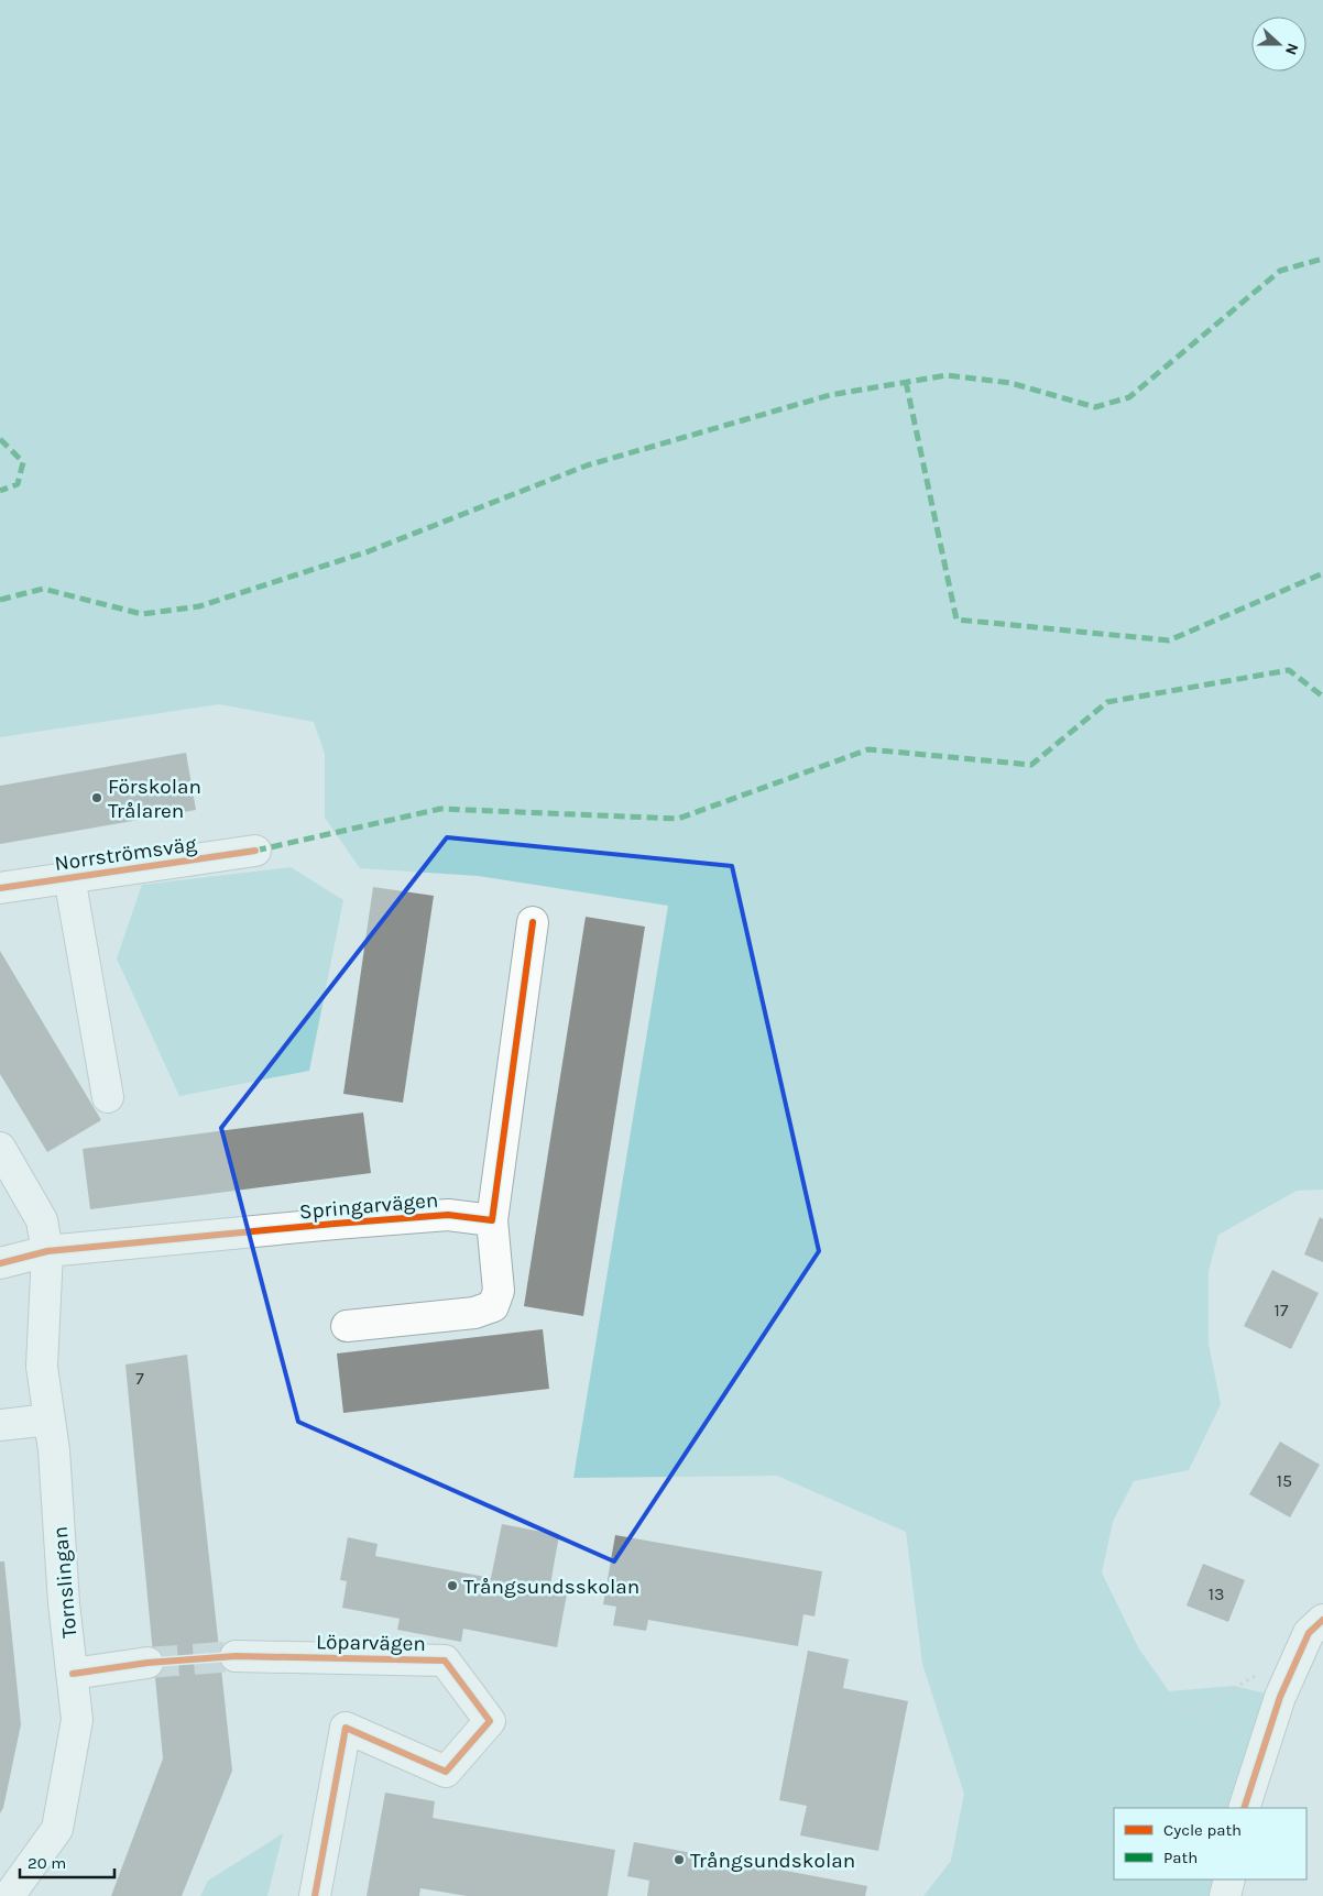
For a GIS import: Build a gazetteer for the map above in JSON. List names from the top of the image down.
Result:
{
  "streets": {
    "street": [
      "Norrströmsväg",
      "Springarvägen",
      "Tornslingan",
      "Löparvägen"
    ]
  },
  "crossings": [
    ["Springarvägen", "Tornslingan"]
  ],
  "places": ["Förskolan Trålaren", "Trångsundsskolan", "Trångsundskolan"],
  "house_numbers": [
    "17",
    "7",
    "15",
    "13"
  ],
  "legend": ["Cycle path", "Path"],
  "scale_bar": "20 m",
  "north": "right"
}
